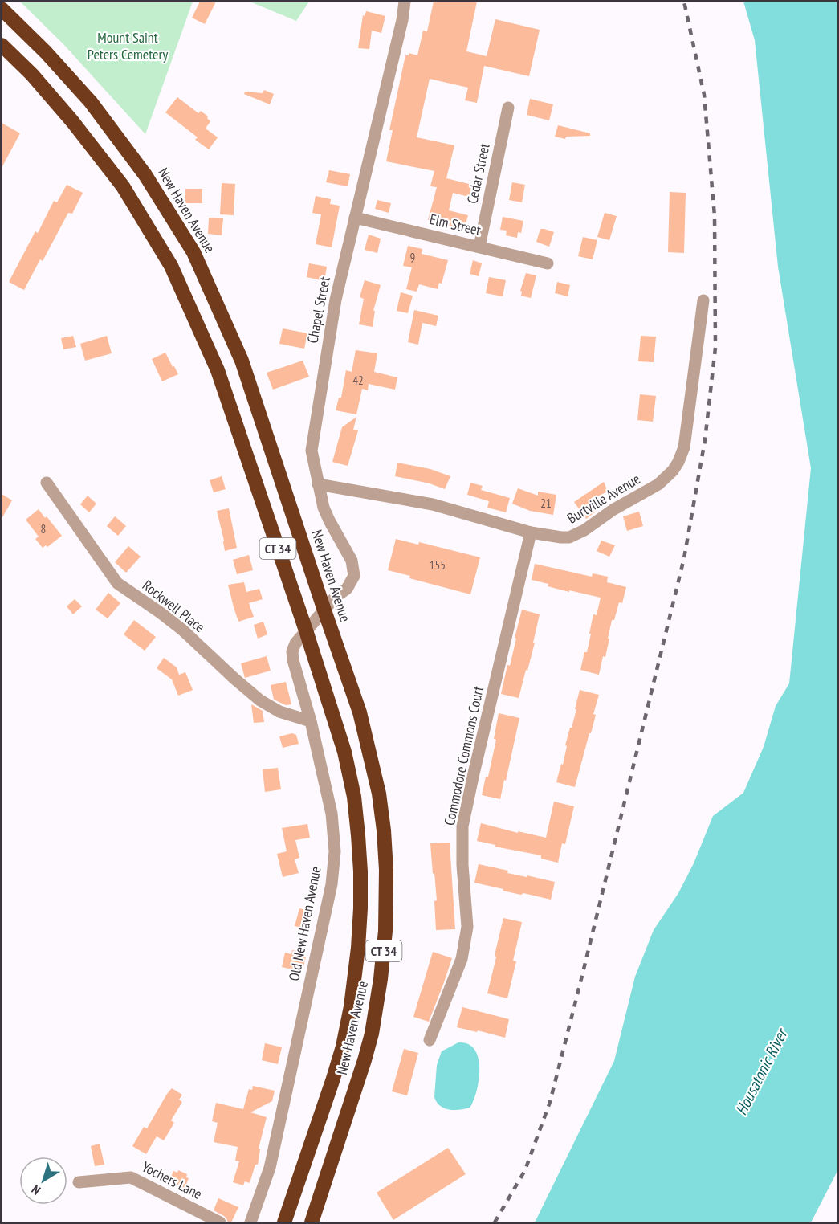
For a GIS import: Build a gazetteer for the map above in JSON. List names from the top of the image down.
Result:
{
  "streets": {
    "highway": ["New Haven Avenue", "CT 34"],
    "street": [
      "Cedar Street",
      "Elm Street",
      "Chapel Street",
      "Burtville Avenue",
      "Rockwell Place",
      "Commodore Commons Court",
      "Old New Haven Avenue",
      "Yochers Lane"
    ]
  },
  "crossings": [
    ["Cedar Street", "Elm Street"],
    ["New Haven Avenue", "Chapel Street"],
    ["New Haven Avenue", "Old New Haven Avenue"],
    ["Elm Street", "Chapel Street"],
    ["Chapel Street", "Burtville Avenue"],
    ["Chapel Street", "Old New Haven Avenue"],
    ["Burtville Avenue", "Commodore Commons Court"],
    ["Rockwell Place", "Old New Haven Avenue"]
  ],
  "water": ["Housatonic River"],
  "parks": ["Mount Saint Peters Cemetery"],
  "house_numbers": [
    "9",
    "42",
    "21",
    "8",
    "155"
  ],
  "north": "bottom left"
}
